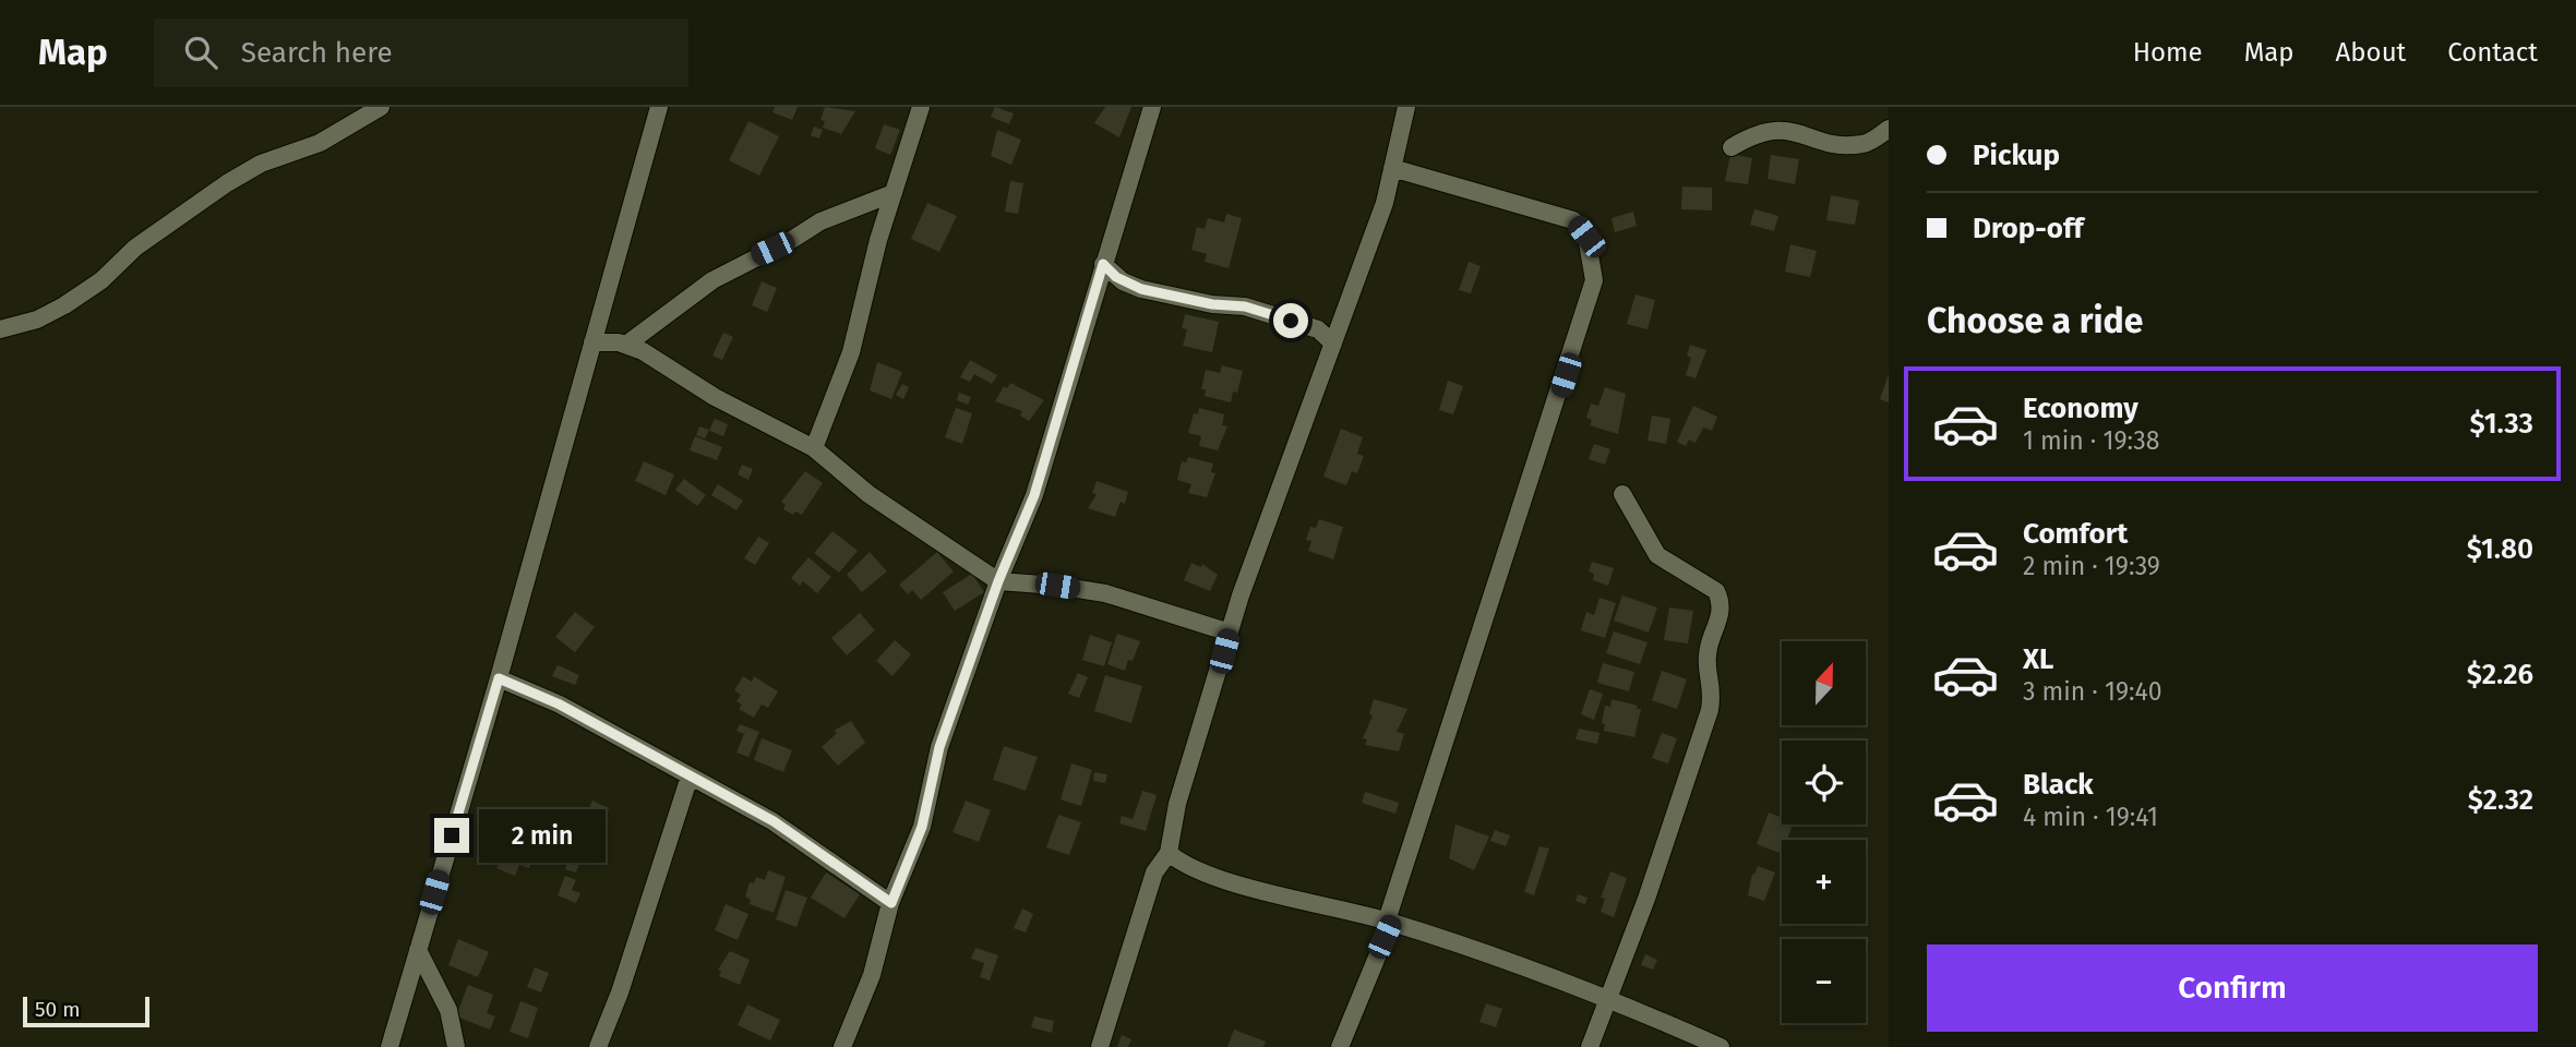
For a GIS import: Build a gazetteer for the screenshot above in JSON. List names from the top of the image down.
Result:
{
  "scale_bar": "50 m",
  "north": "top",
  "page": {
    "header": "Map",
    "search": "Search here",
    "nav": [
      "Home",
      "Map",
      "About",
      "Contact"
    ],
    "banner": ["Pickup", "Drop-off"],
    "heading": "Choose a ride",
    "list": [
      {
        "name": "Economy",
        "note": "1 min · 19:38",
        "value": "$1.33"
      },
      {
        "name": "Comfort",
        "note": "2 min · 19:39",
        "value": "$1.80"
      },
      {
        "name": "XL",
        "note": "3 min · 19:40",
        "value": "$2.26"
      },
      {
        "name": "Black",
        "note": "4 min · 19:41",
        "value": "$2.32"
      }
    ],
    "map_buttons": ["+", "−"],
    "bubble": "2 min",
    "buttons": "Confirm",
    "scale": "50 m"
  }
}
